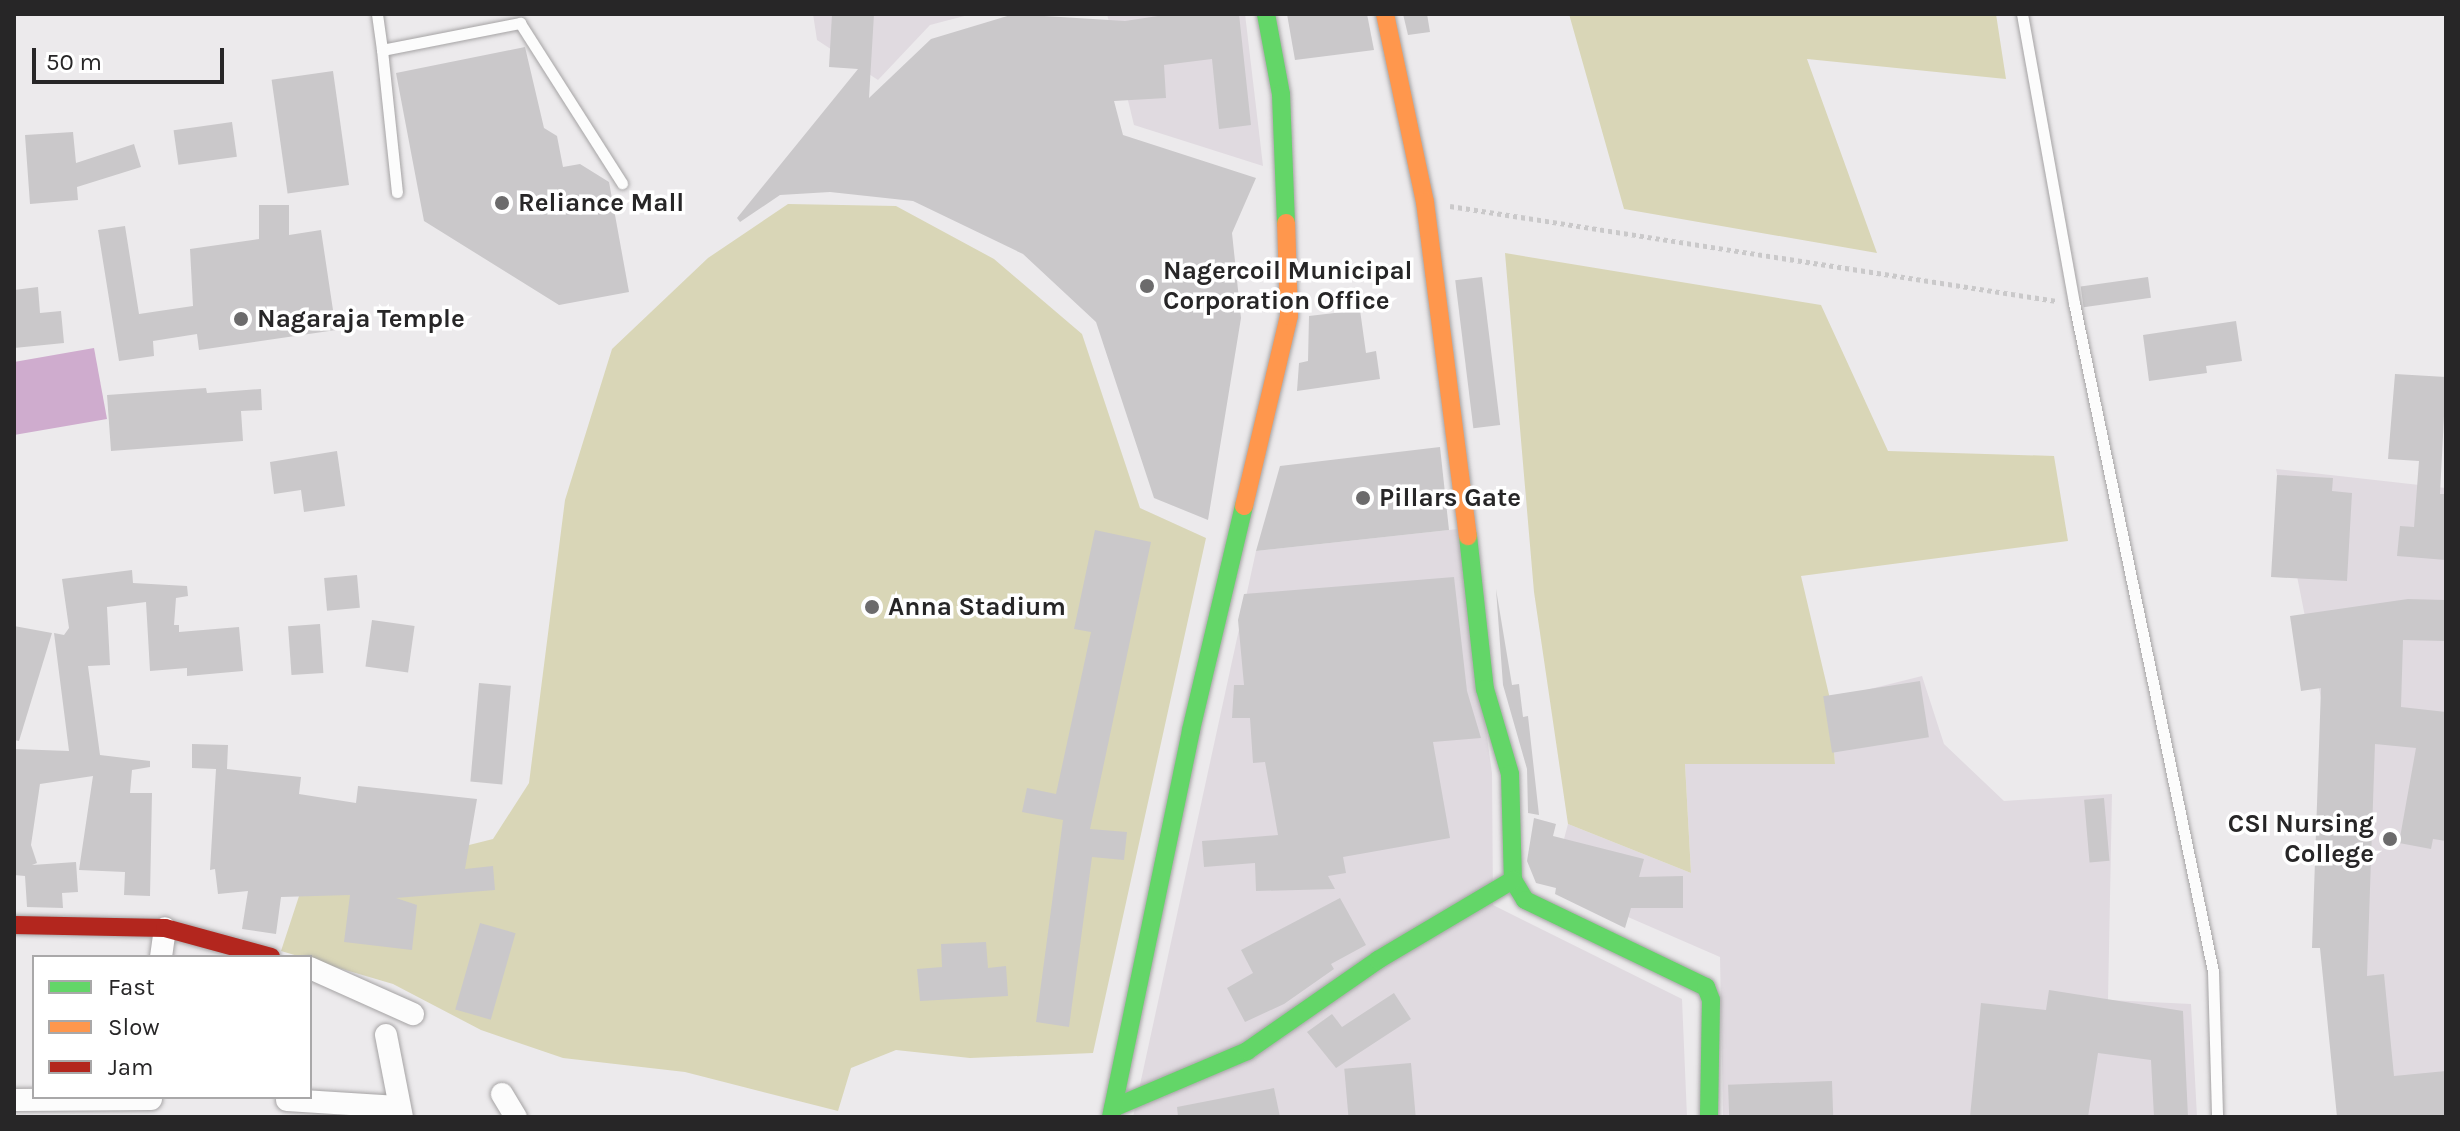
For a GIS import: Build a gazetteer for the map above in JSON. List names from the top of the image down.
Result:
{
  "places": [
    "Reliance Mall",
    "Nagercoil Municipal Corporation Office",
    "Nagaraja Temple",
    "Pillars Gate",
    "Anna Stadium",
    "CSI Nursing College"
  ],
  "legend": ["Fast", "Slow", "Jam"],
  "scale_bar": "50 m"
}
